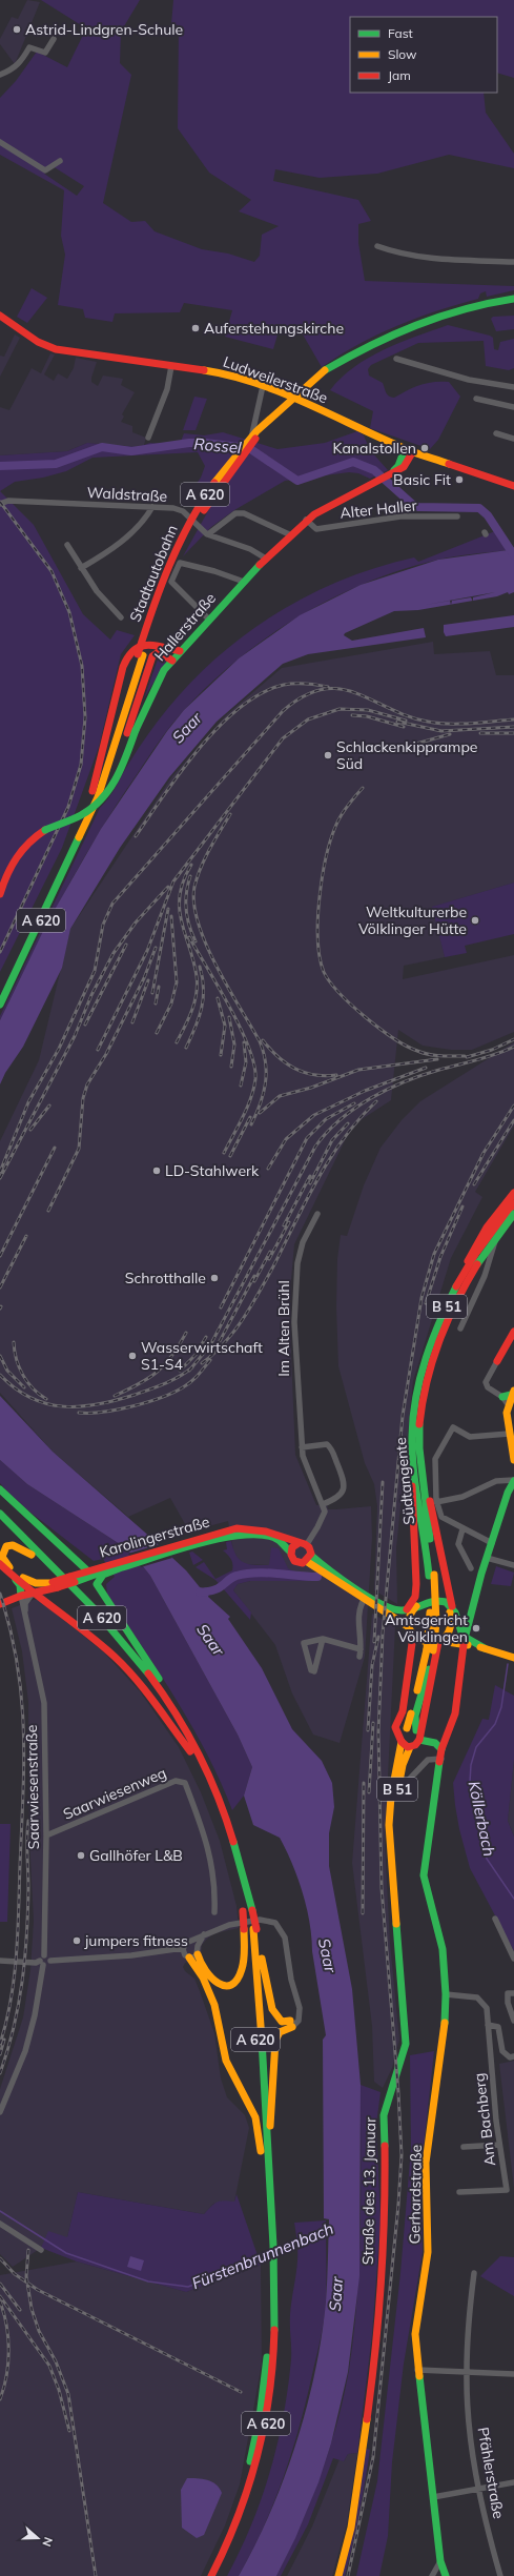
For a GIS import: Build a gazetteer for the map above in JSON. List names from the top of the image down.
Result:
{
  "streets": {
    "main road": [
      "Ludweilerstraße",
      "A 620",
      "Stadtautobahn",
      "Hallerstraße",
      "B 51",
      "Südtangente",
      "Karolingerstraße",
      "Straße des 13. Januar",
      "Gerhardstraße"
    ],
    "street": [
      "Waldstraße",
      "Alter Haller",
      "Im Alten Brühl",
      "Saarwiesenstraße",
      "Saarwiesenweg",
      "Am Bachberg",
      "Pfählerstraße"
    ]
  },
  "crossings": [
    ["Ludweilerstraße", "Hallerstraße"],
    ["Waldstraße", "Hallerstraße"],
    ["A 620", "Stadtautobahn"],
    ["A 620", "Hallerstraße"],
    ["Alter Haller", "Hallerstraße"],
    ["Südtangente", "Straße des 13. Januar"],
    ["Karolingerstraße", "Saarwiesenstraße"],
    ["Saarwiesenstraße", "Saarwiesenweg"],
    ["Am Bachberg", "Gerhardstraße"]
  ],
  "water": [
    "Rossel",
    "Saar",
    "Köllerbach",
    "Fürstenbrunnenbach"
  ],
  "places": [
    "Astrid-Lindgren-Schule",
    "Auferstehungskirche",
    "Kanalstollen",
    "Basic Fit",
    "Schlackenkipprampe Süd",
    "Weltkulturerbe Völklinger Hütte",
    "LD-Stahlwerk",
    "Schrotthalle",
    "Wasserwirtschaft S1-S4",
    "Amtsgericht Völklingen",
    "Gallhöfer L&B",
    "jumpers fitness"
  ],
  "legend": ["Fast", "Slow", "Jam"],
  "north": "right"
}
